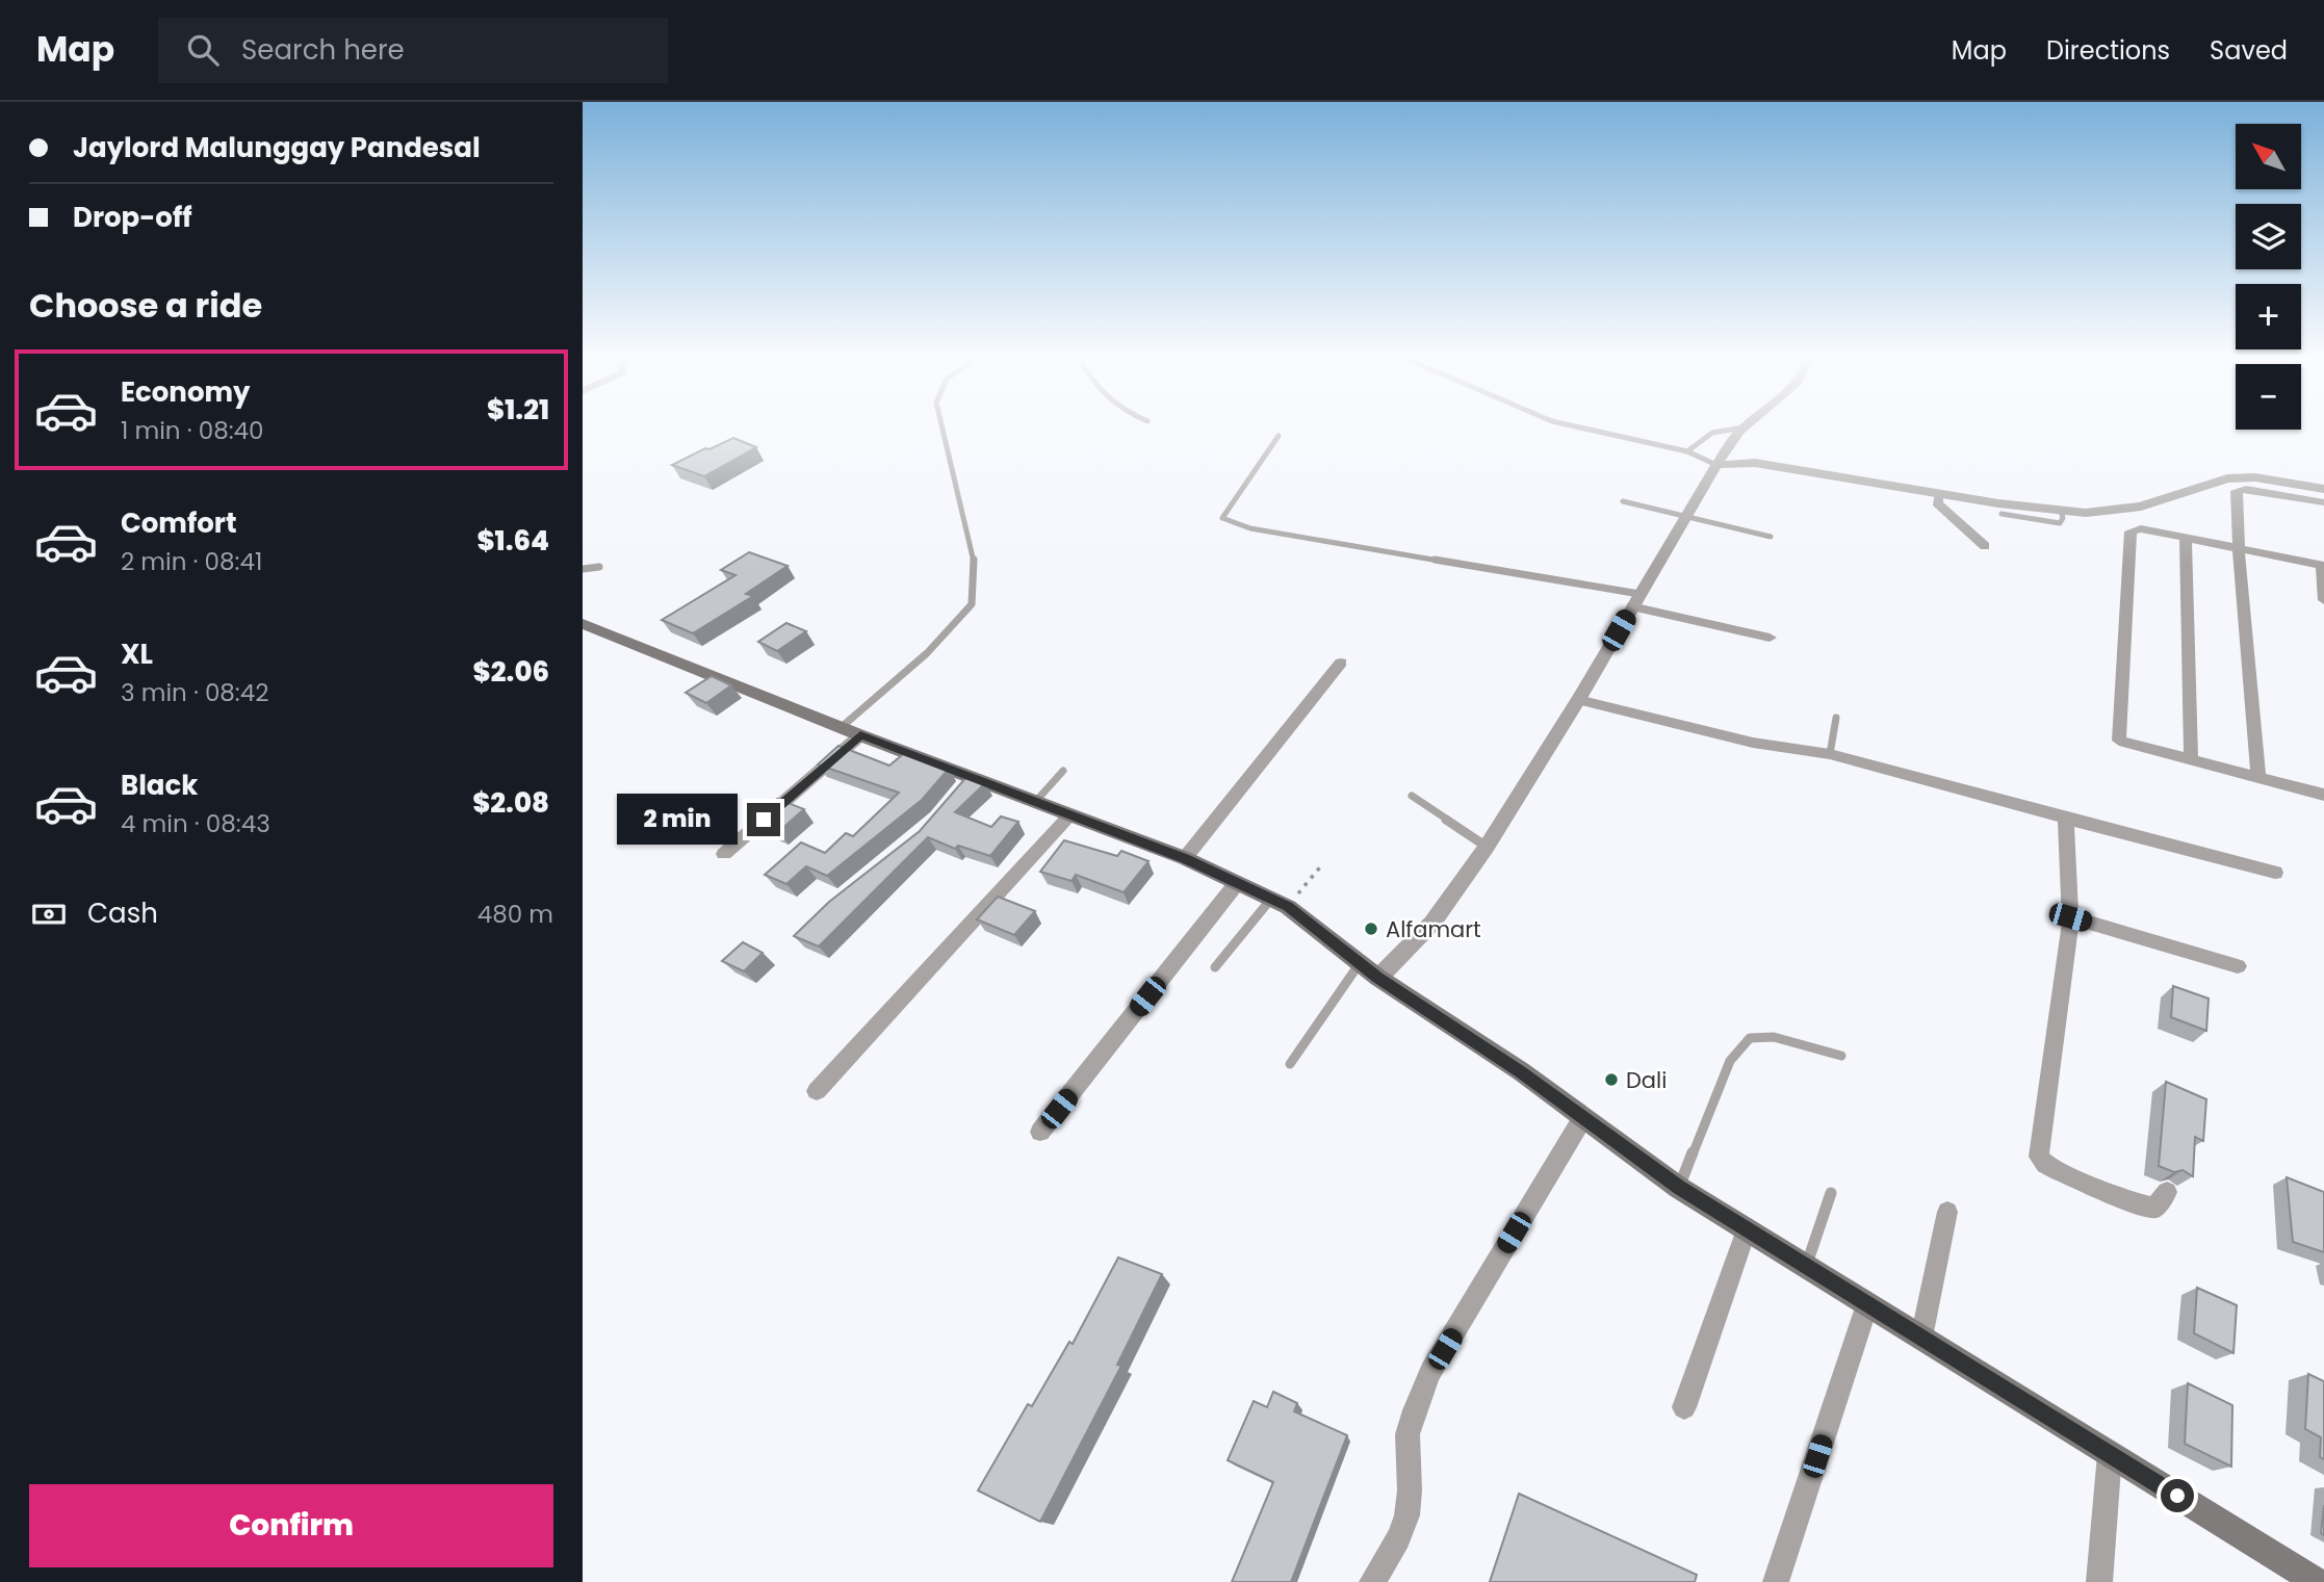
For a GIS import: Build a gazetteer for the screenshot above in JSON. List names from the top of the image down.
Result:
{
  "places": ["Alfamart", "Dali"],
  "north": "top left",
  "page": {
    "header": "Map",
    "search": "Search here",
    "nav": ["Map", "Directions", "Saved"],
    "banner": ["Jaylord Malunggay Pandesal", "Drop-off"],
    "map_buttons": ["+", "−"],
    "heading": "Choose a ride",
    "list": [
      {
        "name": "Economy",
        "note": "1 min · 08:40",
        "value": "$1.21"
      },
      {
        "name": "Comfort",
        "note": "2 min · 08:41",
        "value": "$1.64"
      },
      {
        "name": "XL",
        "note": "3 min · 08:42",
        "value": "$2.06"
      },
      {
        "name": "Black",
        "note": "4 min · 08:43",
        "value": "$2.08"
      }
    ],
    "bubble": "2 min",
    "pay": ["Cash", "480 m"],
    "buttons": "Confirm"
  }
}
